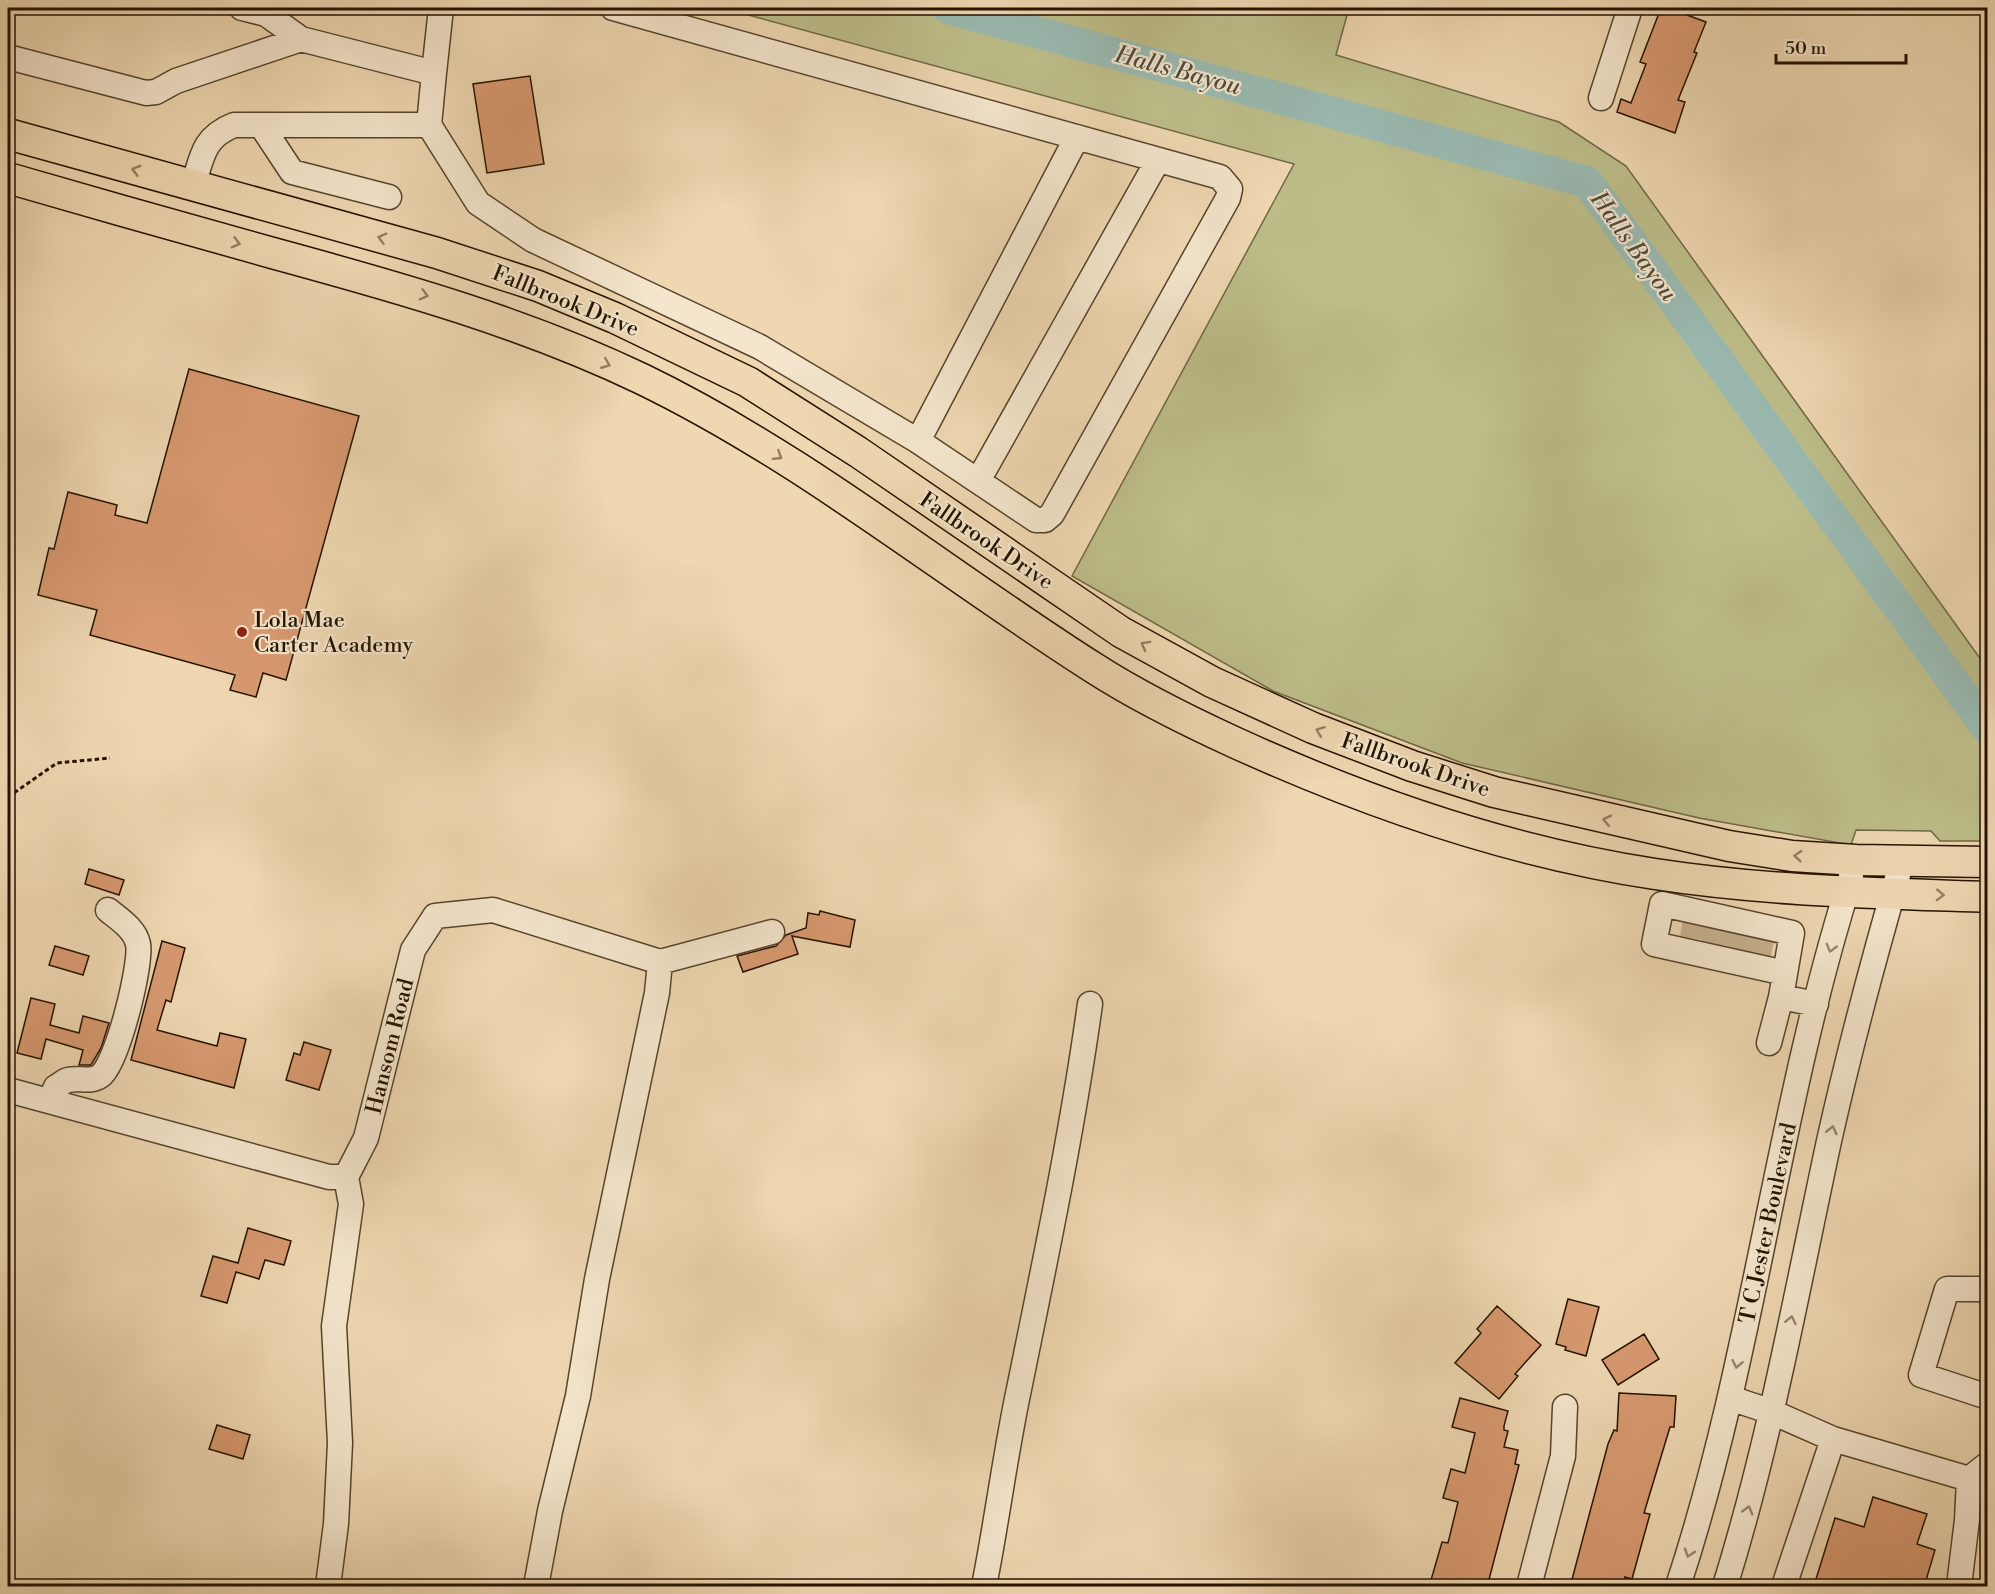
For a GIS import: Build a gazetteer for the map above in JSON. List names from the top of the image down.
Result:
{
  "streets": {
    "main road": ["Fallbrook Drive"],
    "street": ["Hansom Road", "T C Jester Boulevard"]
  },
  "crossings": [
    ["Fallbrook Drive", "T C Jester Boulevard"]
  ],
  "water": ["Halls Bayou"],
  "places": ["Lola Mae Carter Academy"],
  "scale_bar": "50 m"
}
